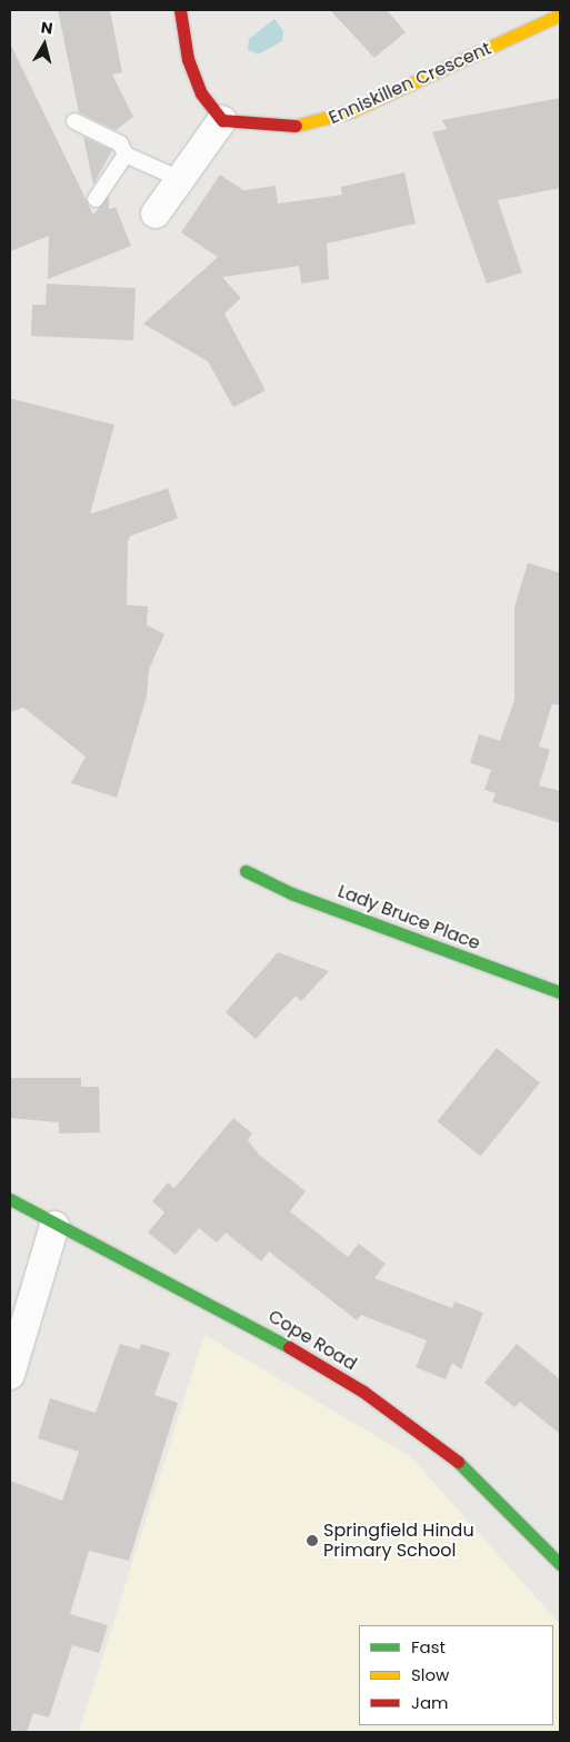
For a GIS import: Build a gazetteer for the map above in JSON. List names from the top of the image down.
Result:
{
  "streets": {
    "street": ["Enniskillen Crescent", "Lady Bruce Place", "Cope Road"]
  },
  "places": ["Springfield Hindu Primary School"],
  "legend": ["Fast", "Slow", "Jam"],
  "north": "top"
}
